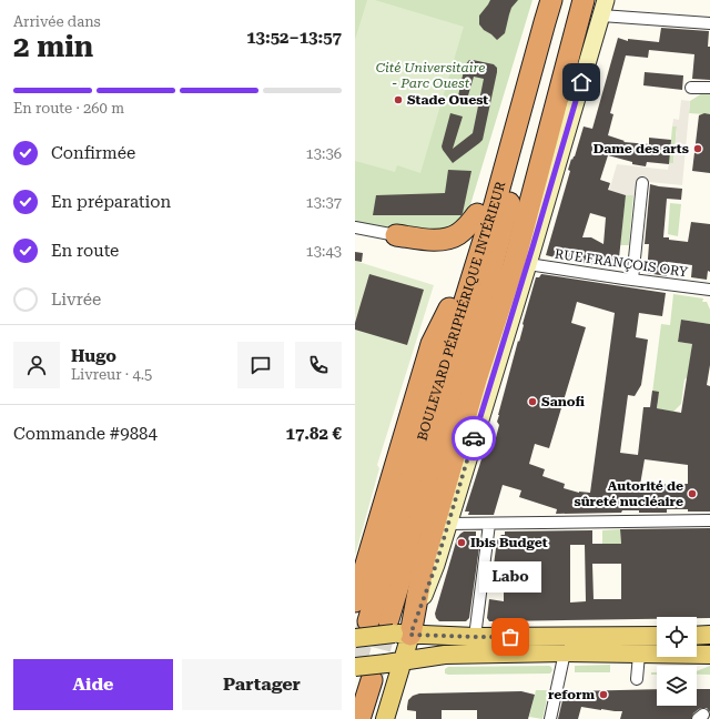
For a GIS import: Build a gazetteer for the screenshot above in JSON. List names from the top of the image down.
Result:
{
  "streets": {
    "highway": ["BOULEVARD PÉRIPHÉRIQUE INTÉRIEUR"],
    "street": ["RUE FRANÇOIS ORY"]
  },
  "parks": ["Cité Universitaire - Parc Ouest"],
  "places": [
    "Stade Ouest",
    "Dame des arts",
    "Sanofi",
    "Autorité de sûreté nucléaire",
    "Ibis Budget",
    "Labo",
    "reform"
  ],
  "page": {
    "heading": ["2 min", "Arrivée dans", "13:52–13:57"],
    "panel": [
      "Hugo",
      "Livreur · 4.5",
      "Commande #9884",
      "17.82 €"
    ],
    "bar": "En route · 260 m",
    "list": [
      ["Confirmée", "13:36"],
      ["En préparation", "13:37"],
      ["En route", "13:43"],
      "Livrée"
    ],
    "bubble": "Labo",
    "buttons": ["Aide", "Partager"]
  }
}
